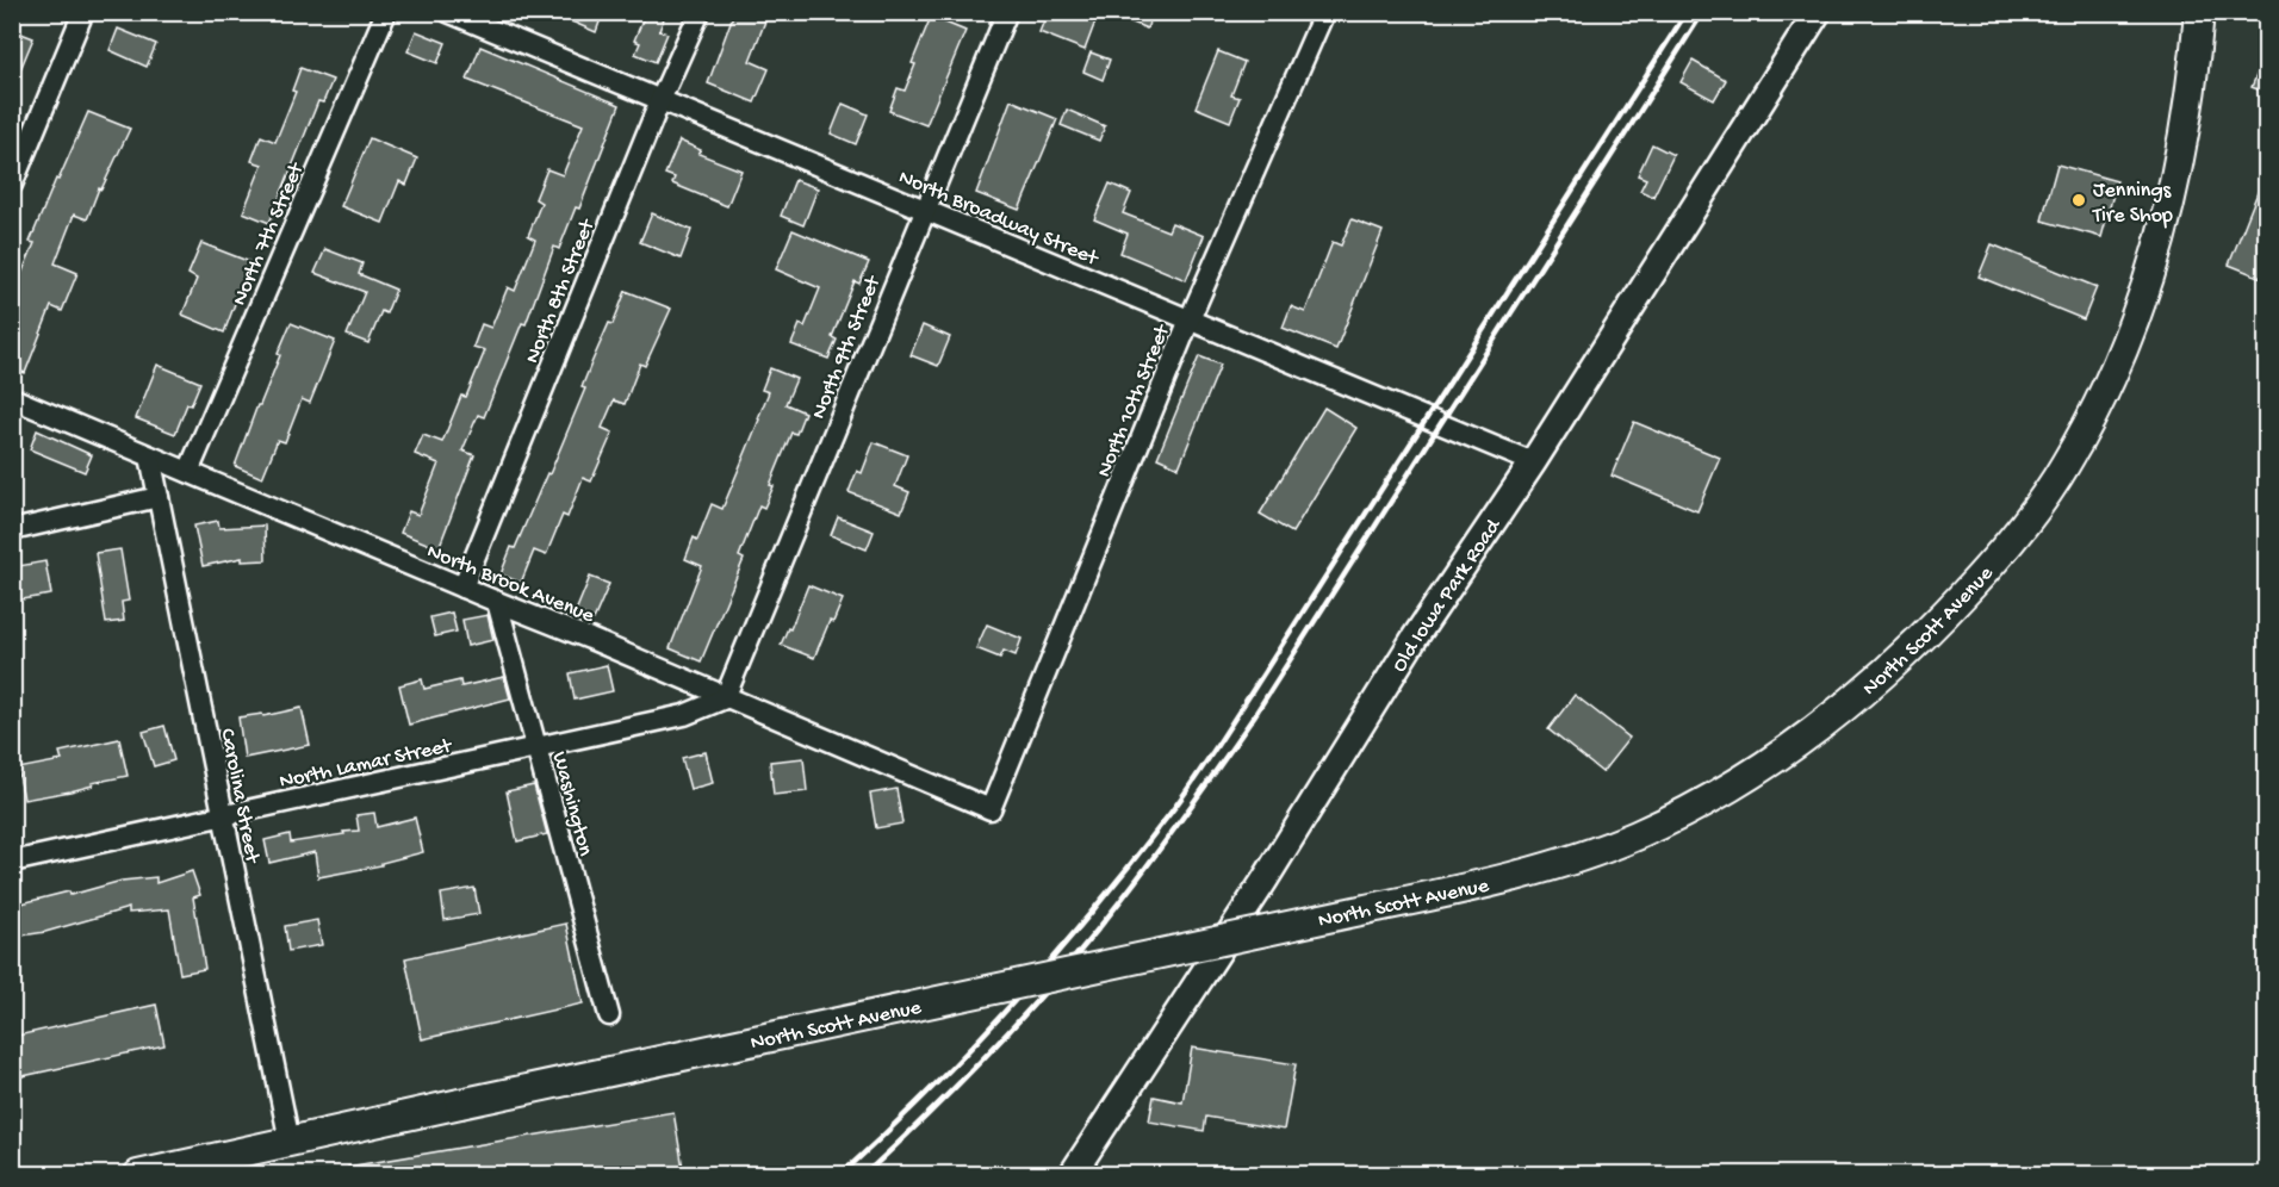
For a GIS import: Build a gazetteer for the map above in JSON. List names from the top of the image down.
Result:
{
  "streets": {
    "main road": ["North Scott Avenue"],
    "street": [
      "North Broadway Street",
      "North 7th Street",
      "North 8th Street",
      "North 9th Street",
      "North 10th Street",
      "North Brook Avenue",
      "Old Iowa Park Road",
      "North Lamar Street",
      "Carolina Street",
      "Washington"
    ]
  },
  "crossings": [
    ["North Broadway Street", "North 8th Street"],
    ["North Broadway Street", "North 9th Street"],
    ["North Broadway Street", "North 10th Street"],
    ["North Broadway Street", "Old Iowa Park Road"],
    ["North 7th Street", "North Brook Avenue"],
    ["North 8th Street", "North Brook Avenue"],
    ["North 9th Street", "North Brook Avenue"],
    ["North 9th Street", "North Lamar Street"],
    ["North 10th Street", "North Brook Avenue"],
    ["North Brook Avenue", "North Lamar Street"],
    ["North Brook Avenue", "Carolina Street"],
    ["North Brook Avenue", "Washington"],
    ["North Scott Avenue", "Carolina Street"],
    ["North Lamar Street", "Carolina Street"],
    ["North Lamar Street", "Washington"]
  ],
  "places": ["Jennings Tire Shop"]
}
